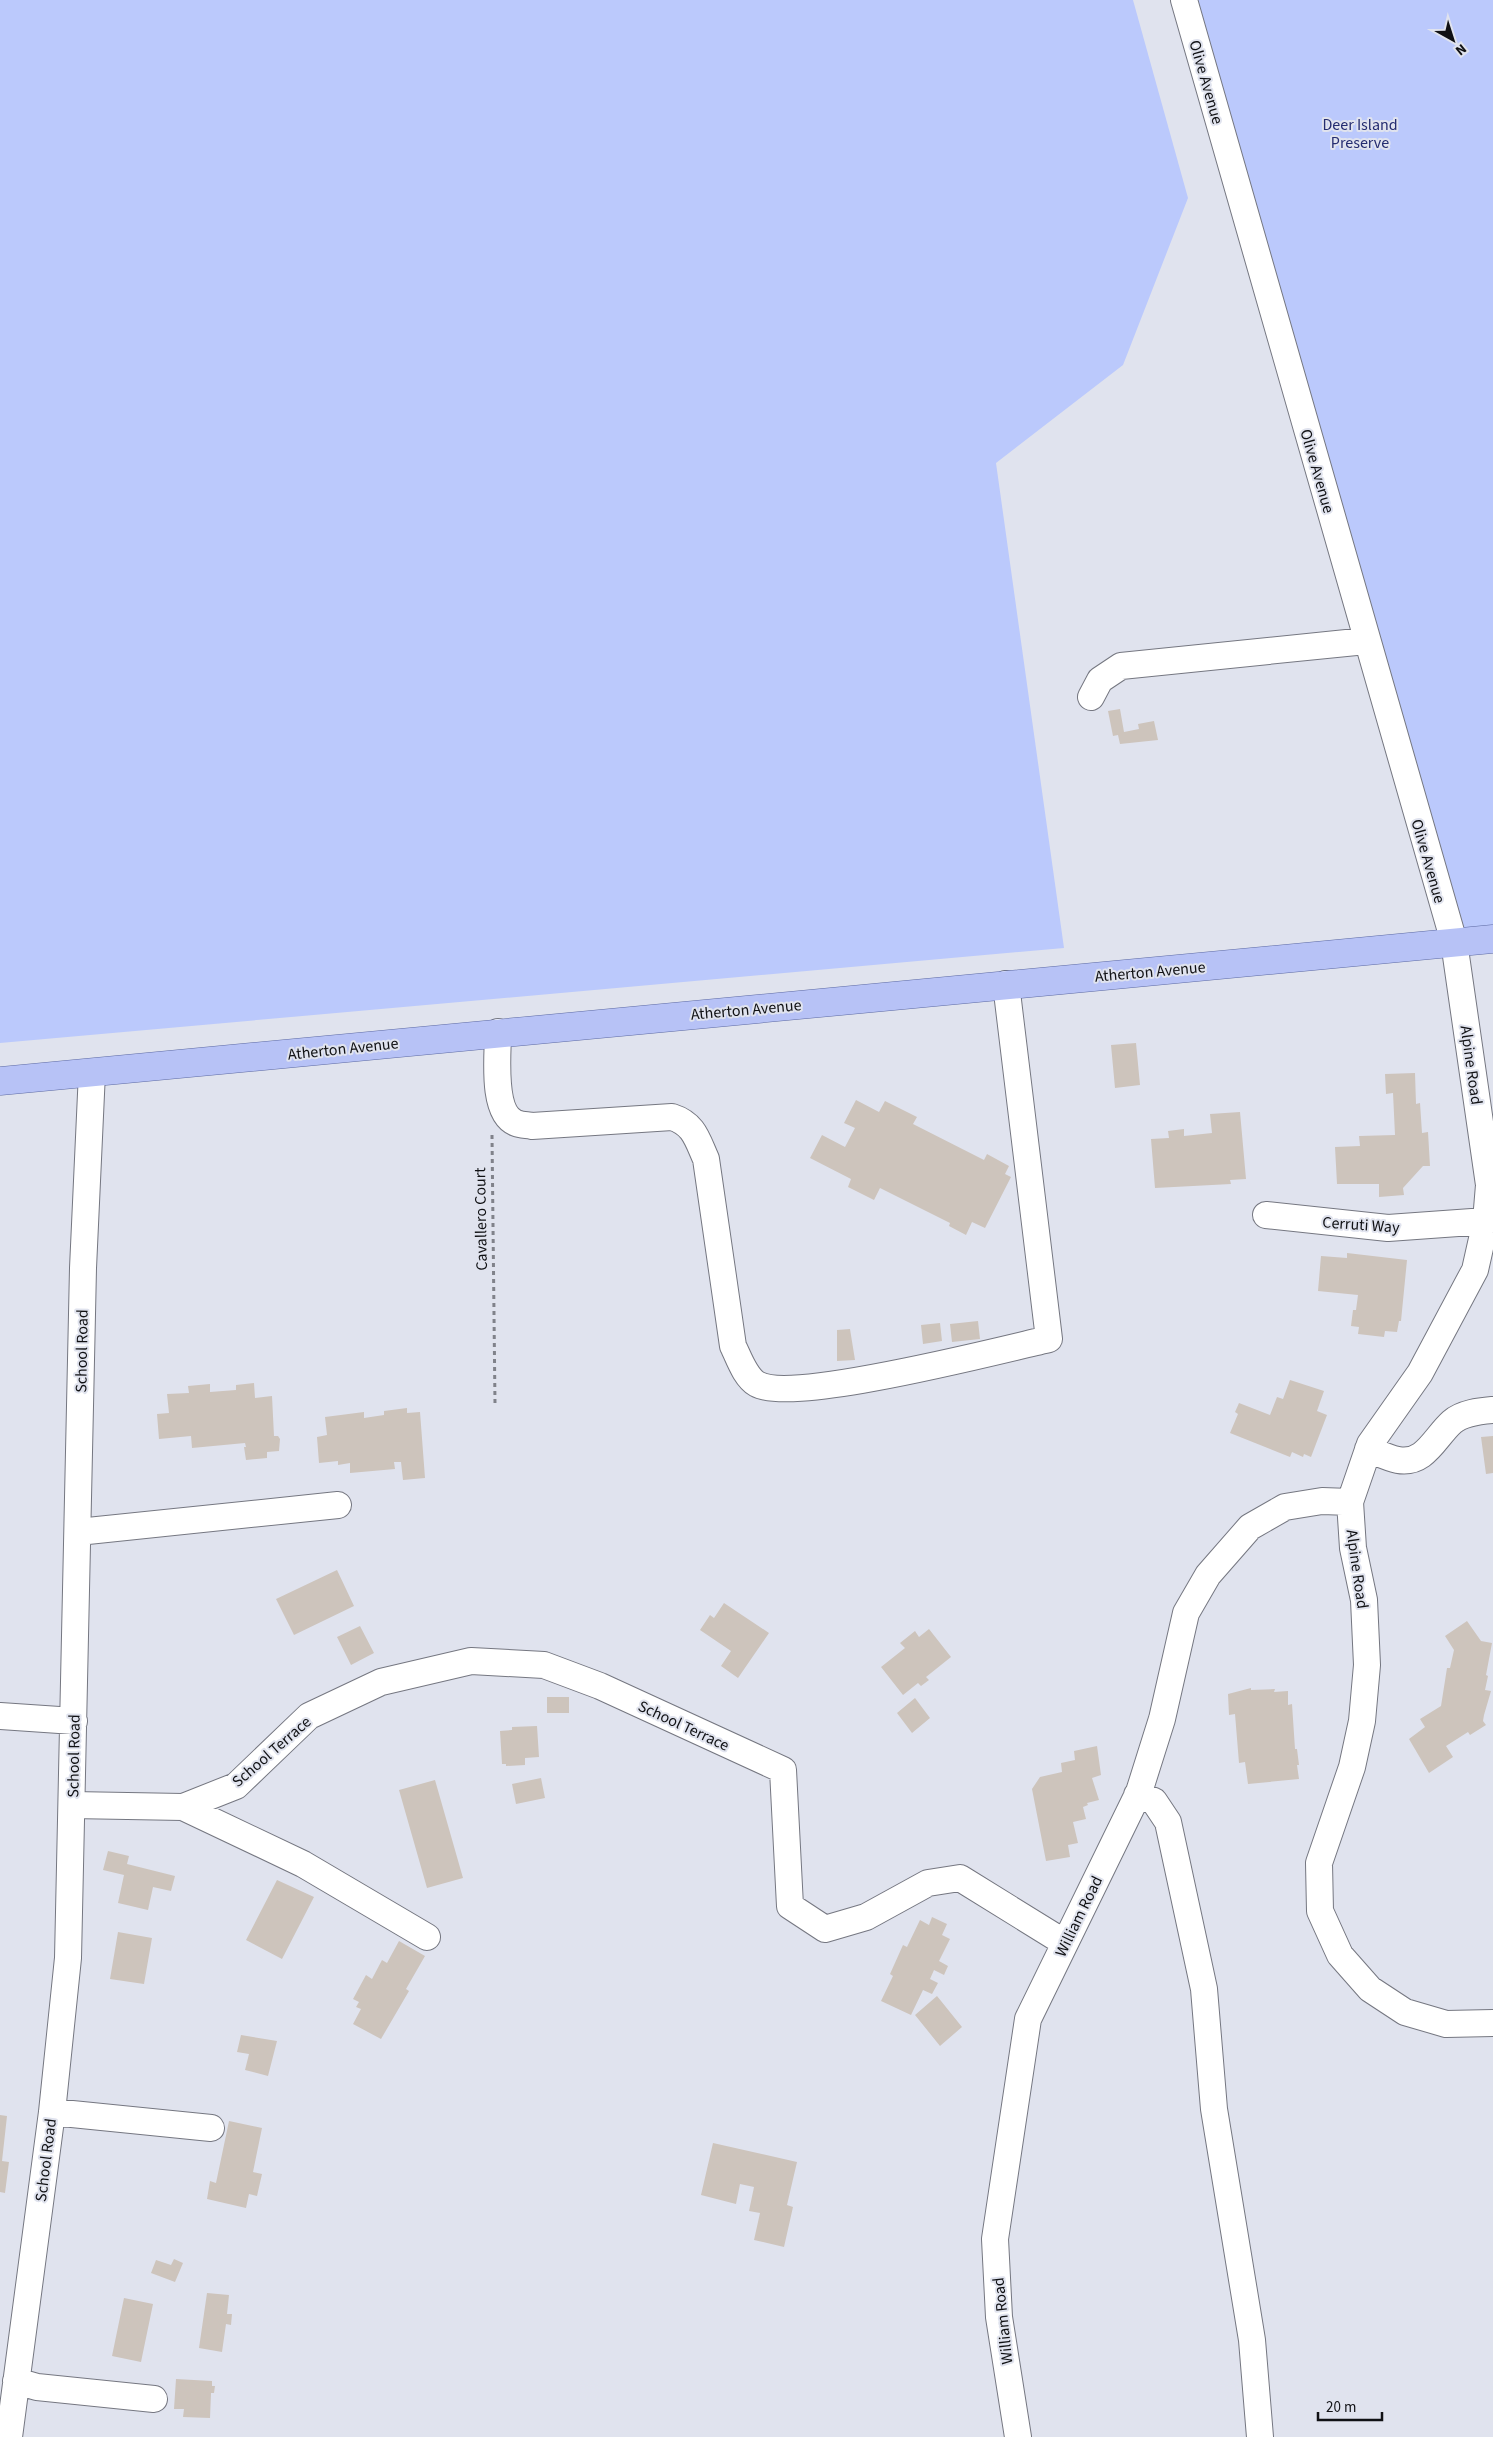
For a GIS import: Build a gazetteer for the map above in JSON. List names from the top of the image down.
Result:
{
  "streets": {
    "main road": ["Atherton Avenue"],
    "street": [
      "Olive Avenue",
      "Alpine Road",
      "Cerruti Way",
      "School Road",
      "School Terrace",
      "William Road"
    ],
    "path": ["Cavallero Court"]
  },
  "crossings": [
    ["Olive Avenue", "Atherton Avenue"],
    ["Olive Avenue", "Alpine Road"],
    ["Atherton Avenue", "Alpine Road"],
    ["Atherton Avenue", "School Road"],
    ["Alpine Road", "Cerruti Way"],
    ["Alpine Road", "William Road"],
    ["School Road", "School Terrace"],
    ["School Terrace", "William Road"]
  ],
  "parks": ["Deer Island Preserve"],
  "scale_bar": "20 m",
  "north": "bottom right"
}
